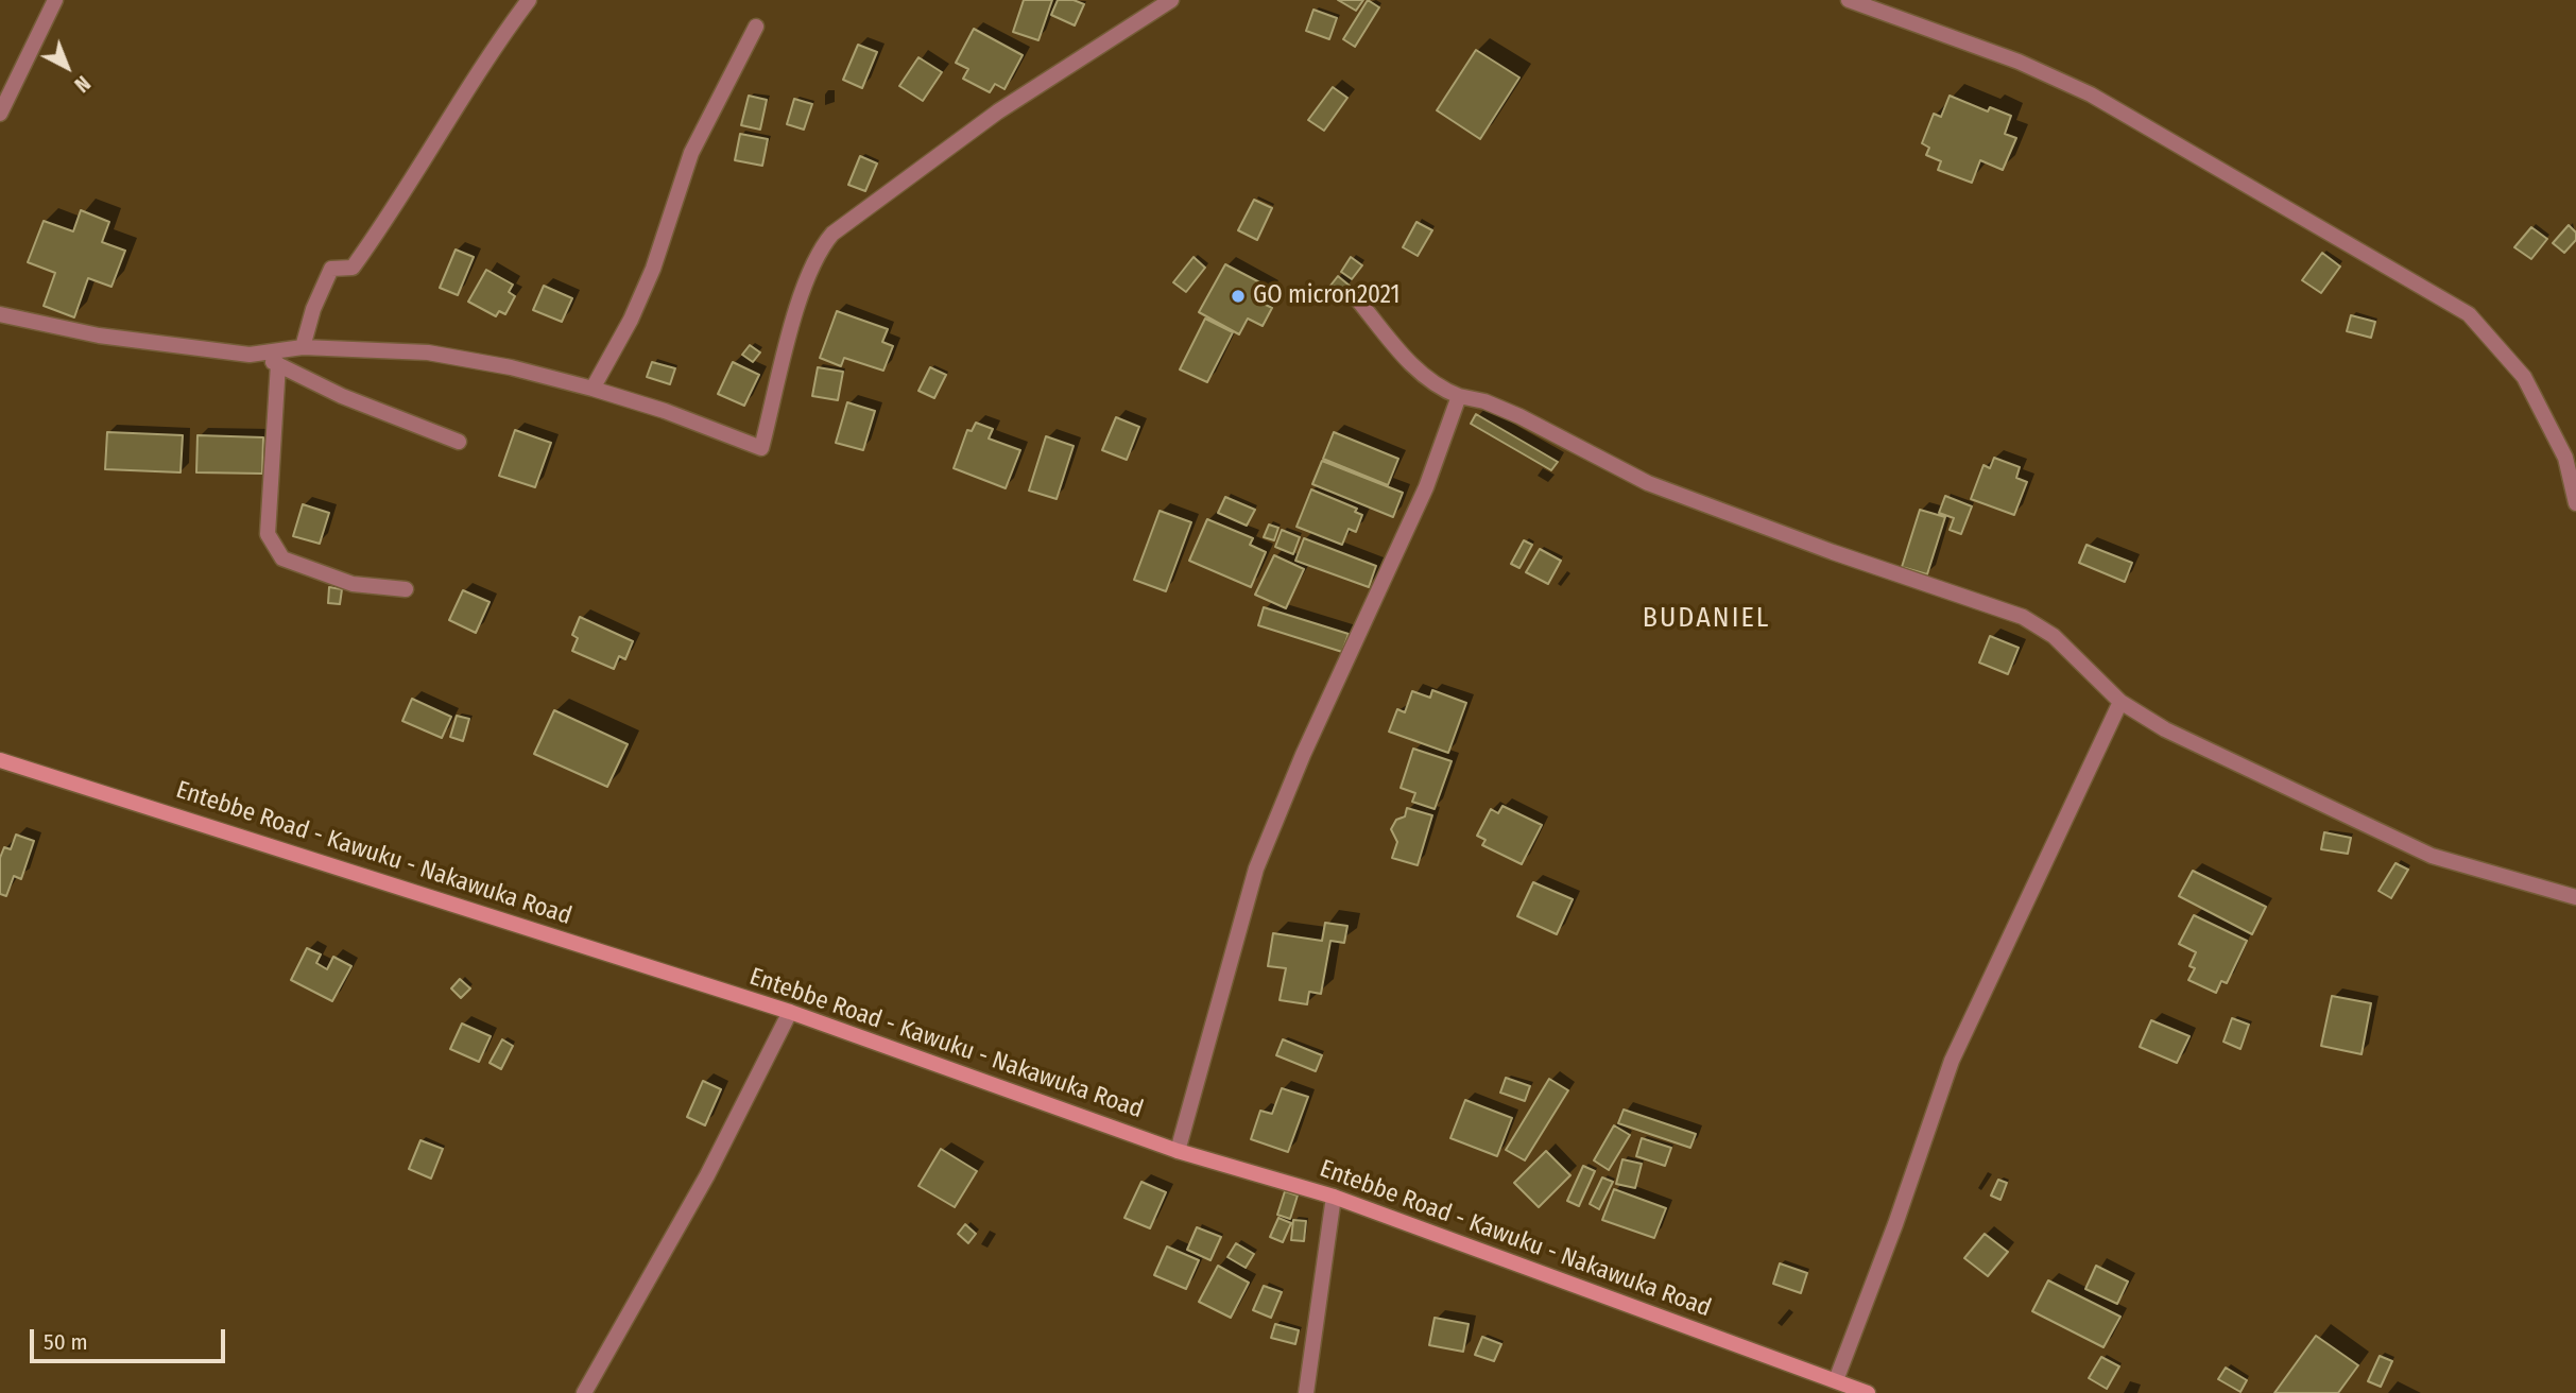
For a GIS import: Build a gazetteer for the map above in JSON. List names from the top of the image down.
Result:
{
  "streets": {
    "main road": ["Entebbe Road - Kawuku - Nakawuka Road"]
  },
  "districts": ["BUDANIEL"],
  "places": ["GO micron2021"],
  "scale_bar": "50 m",
  "north": "bottom right"
}
